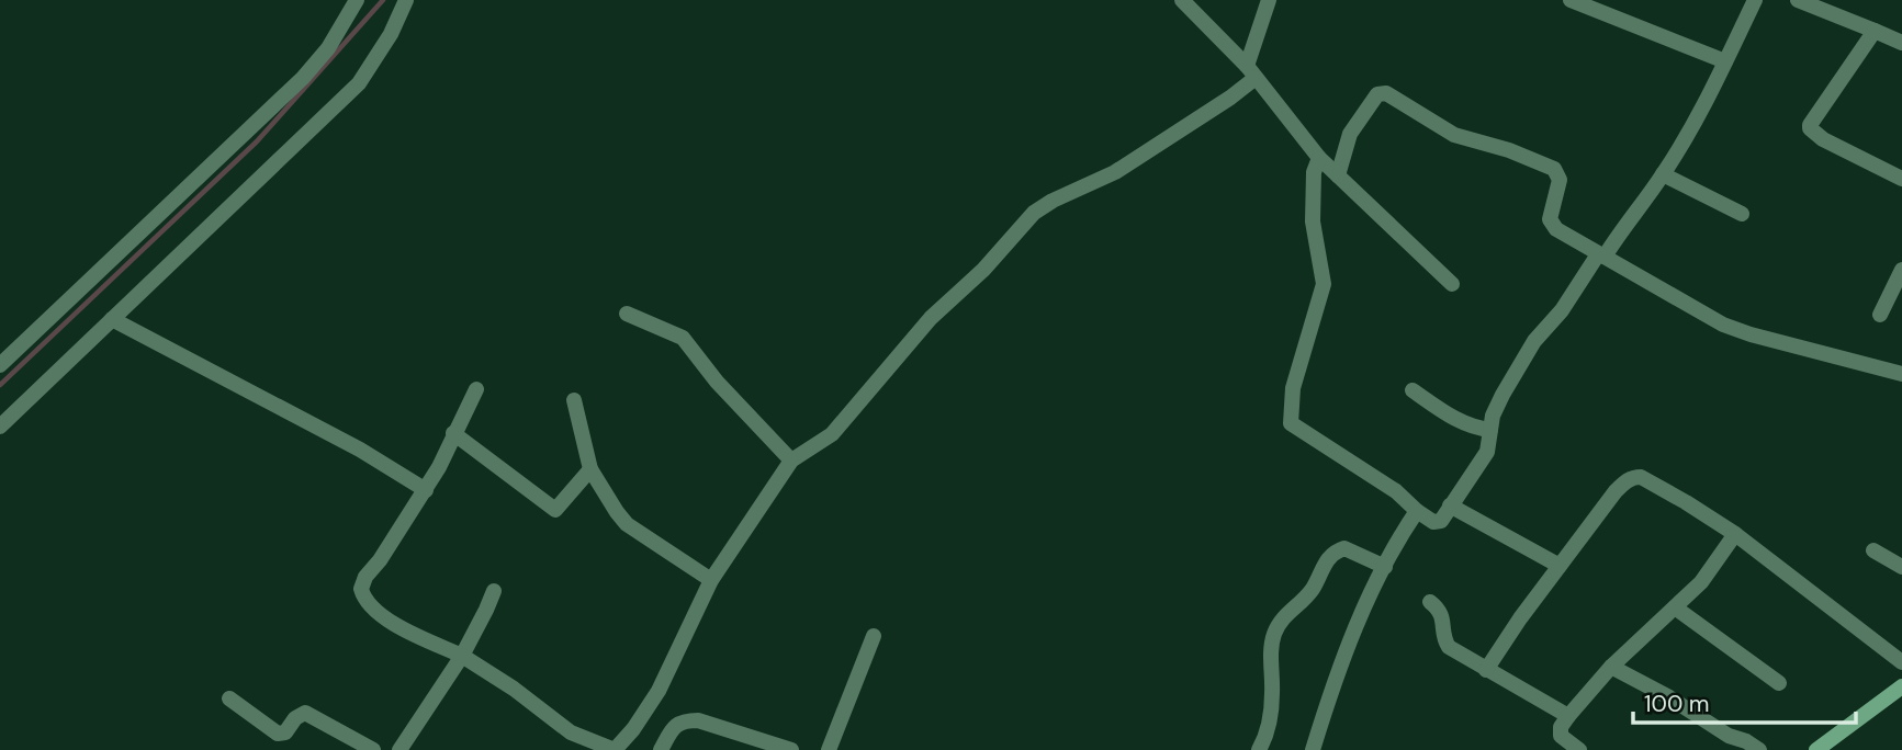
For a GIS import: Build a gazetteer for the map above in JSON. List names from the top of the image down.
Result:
{
  "scale_bar": "100 m"
}
